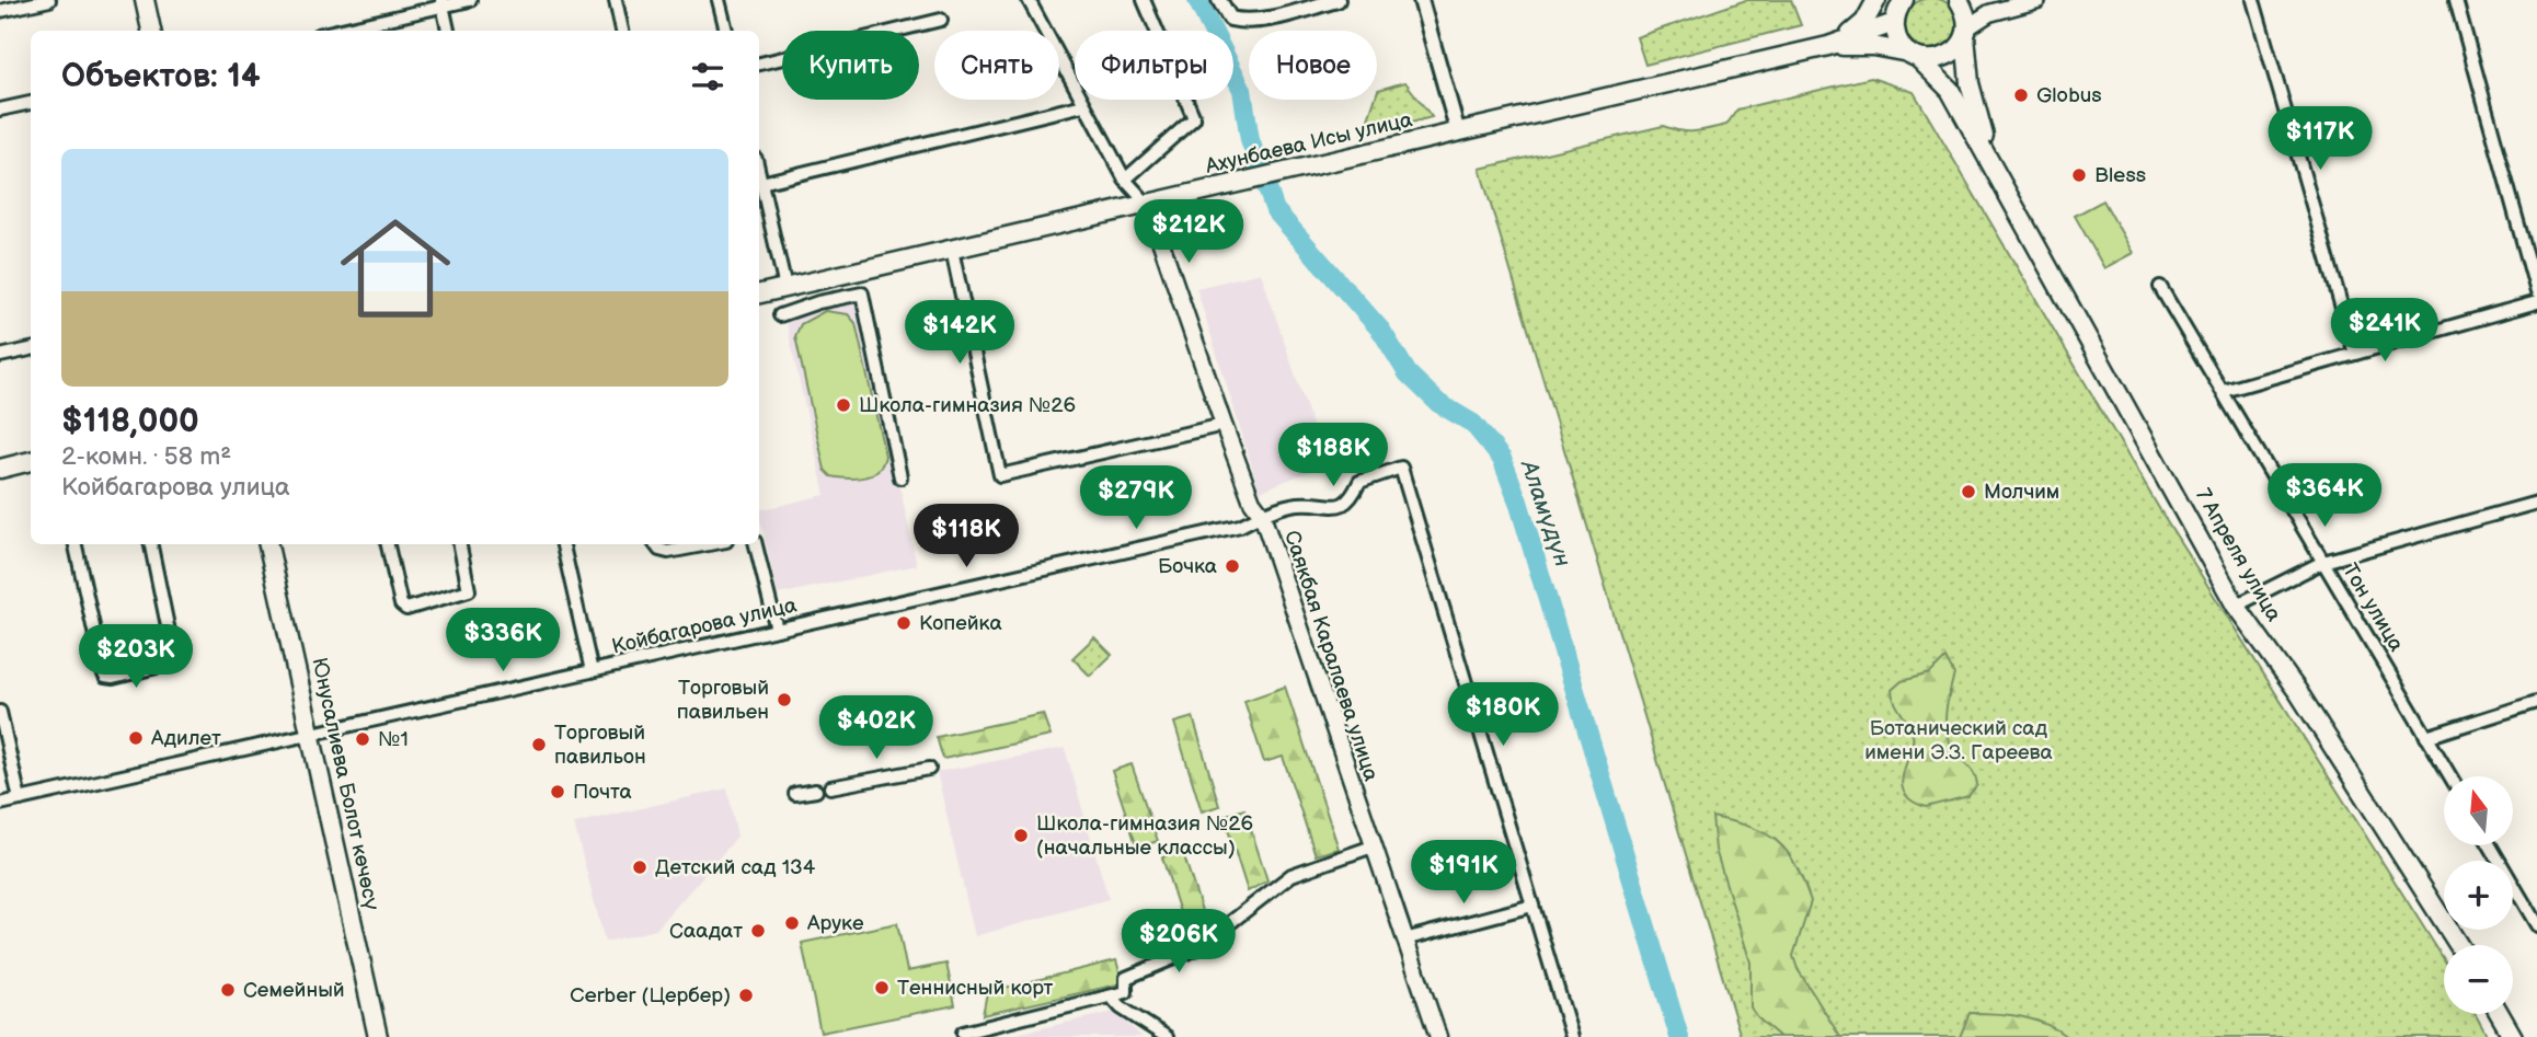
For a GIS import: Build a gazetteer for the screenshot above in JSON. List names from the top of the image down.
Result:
{
  "streets": {
    "main road": [
      "Ахунбаева Исы улица",
      "7 Апреля улица",
      "Саякбая Каралаева улица",
      "Юнусалиева Болот көчөсү"
    ],
    "street": ["Тон улица", "Койбагарова улица"]
  },
  "crossings": [
    ["Ахунбаева Исы улица", "7 Апреля улица"],
    ["Ахунбаева Исы улица", "Саякбая Каралаева улица"],
    ["Койбагарова улица", "Саякбая Каралаева улица"],
    ["Койбагарова улица", "Юнусалиева Болот көчөсү"]
  ],
  "water": ["Аламүдүн"],
  "parks": ["Ботанический сад имени Э.З. Гареева"],
  "places": [
    "Globus",
    "Bless",
    "Школа-гимназия №26",
    "Молчим",
    "Бочка",
    "Копейка",
    "Торговый павильен",
    "Адилет",
    "№1",
    "Торговый павильон",
    "Почта",
    "Школа-гимназия №26 (начальные классы)",
    "Детский сад 134",
    "Аруке",
    "Саадат",
    "Теннисный корт",
    "Семейный",
    "Cerber (Цербер)"
  ],
  "north": "top",
  "page": {
    "chip": [
      "Купить",
      "Снять",
      "Фильтры",
      "Новое"
    ],
    "heading": "Объектов: 14",
    "price": [
      "$117K",
      "$212K",
      "$241K",
      "$142K",
      "$188K",
      "$364K",
      "$279K",
      "$118K",
      "$336K",
      "$203K",
      "$180K",
      "$402K",
      "$191K",
      "$206K"
    ],
    "list": [
      {
        "name": "$118,000",
        "note": "2-комн. · 58 m² · Койбагарова улица"
      }
    ],
    "map_buttons": ["+", "−"]
  }
}
